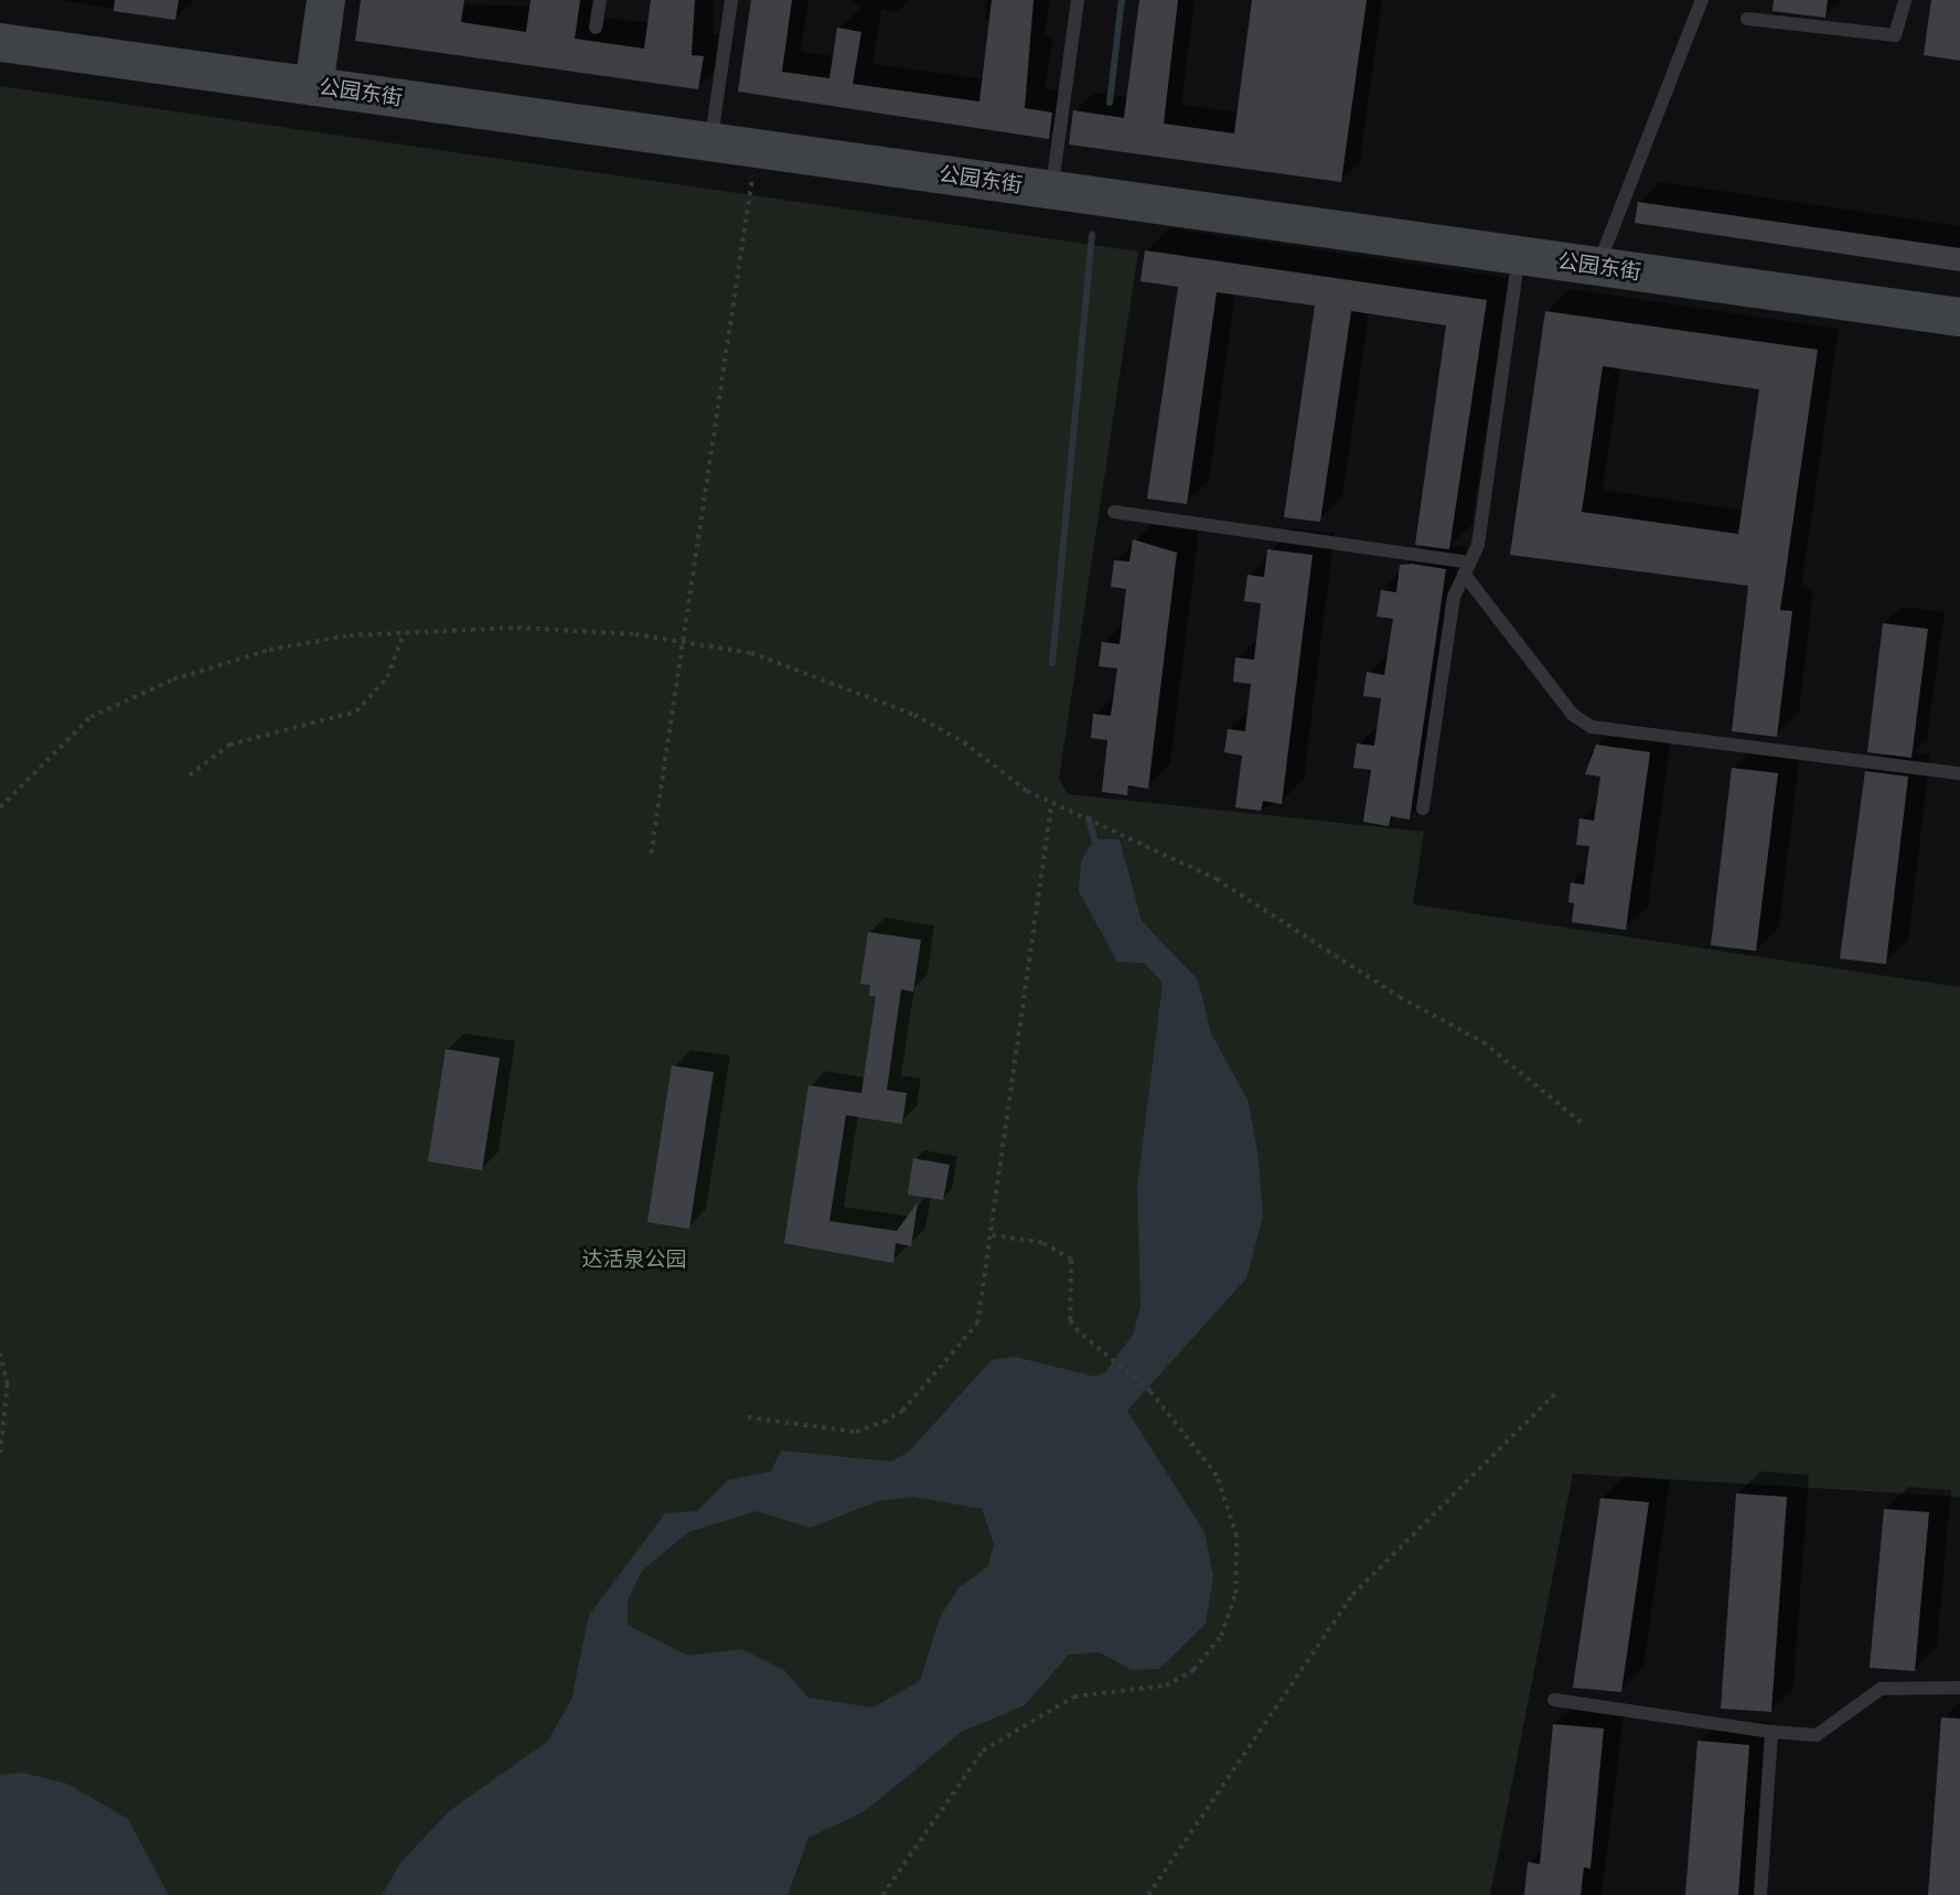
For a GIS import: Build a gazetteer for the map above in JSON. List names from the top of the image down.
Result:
{
  "streets": {
    "street": ["公园东街"]
  },
  "parks": ["达活泉公园"]
}
